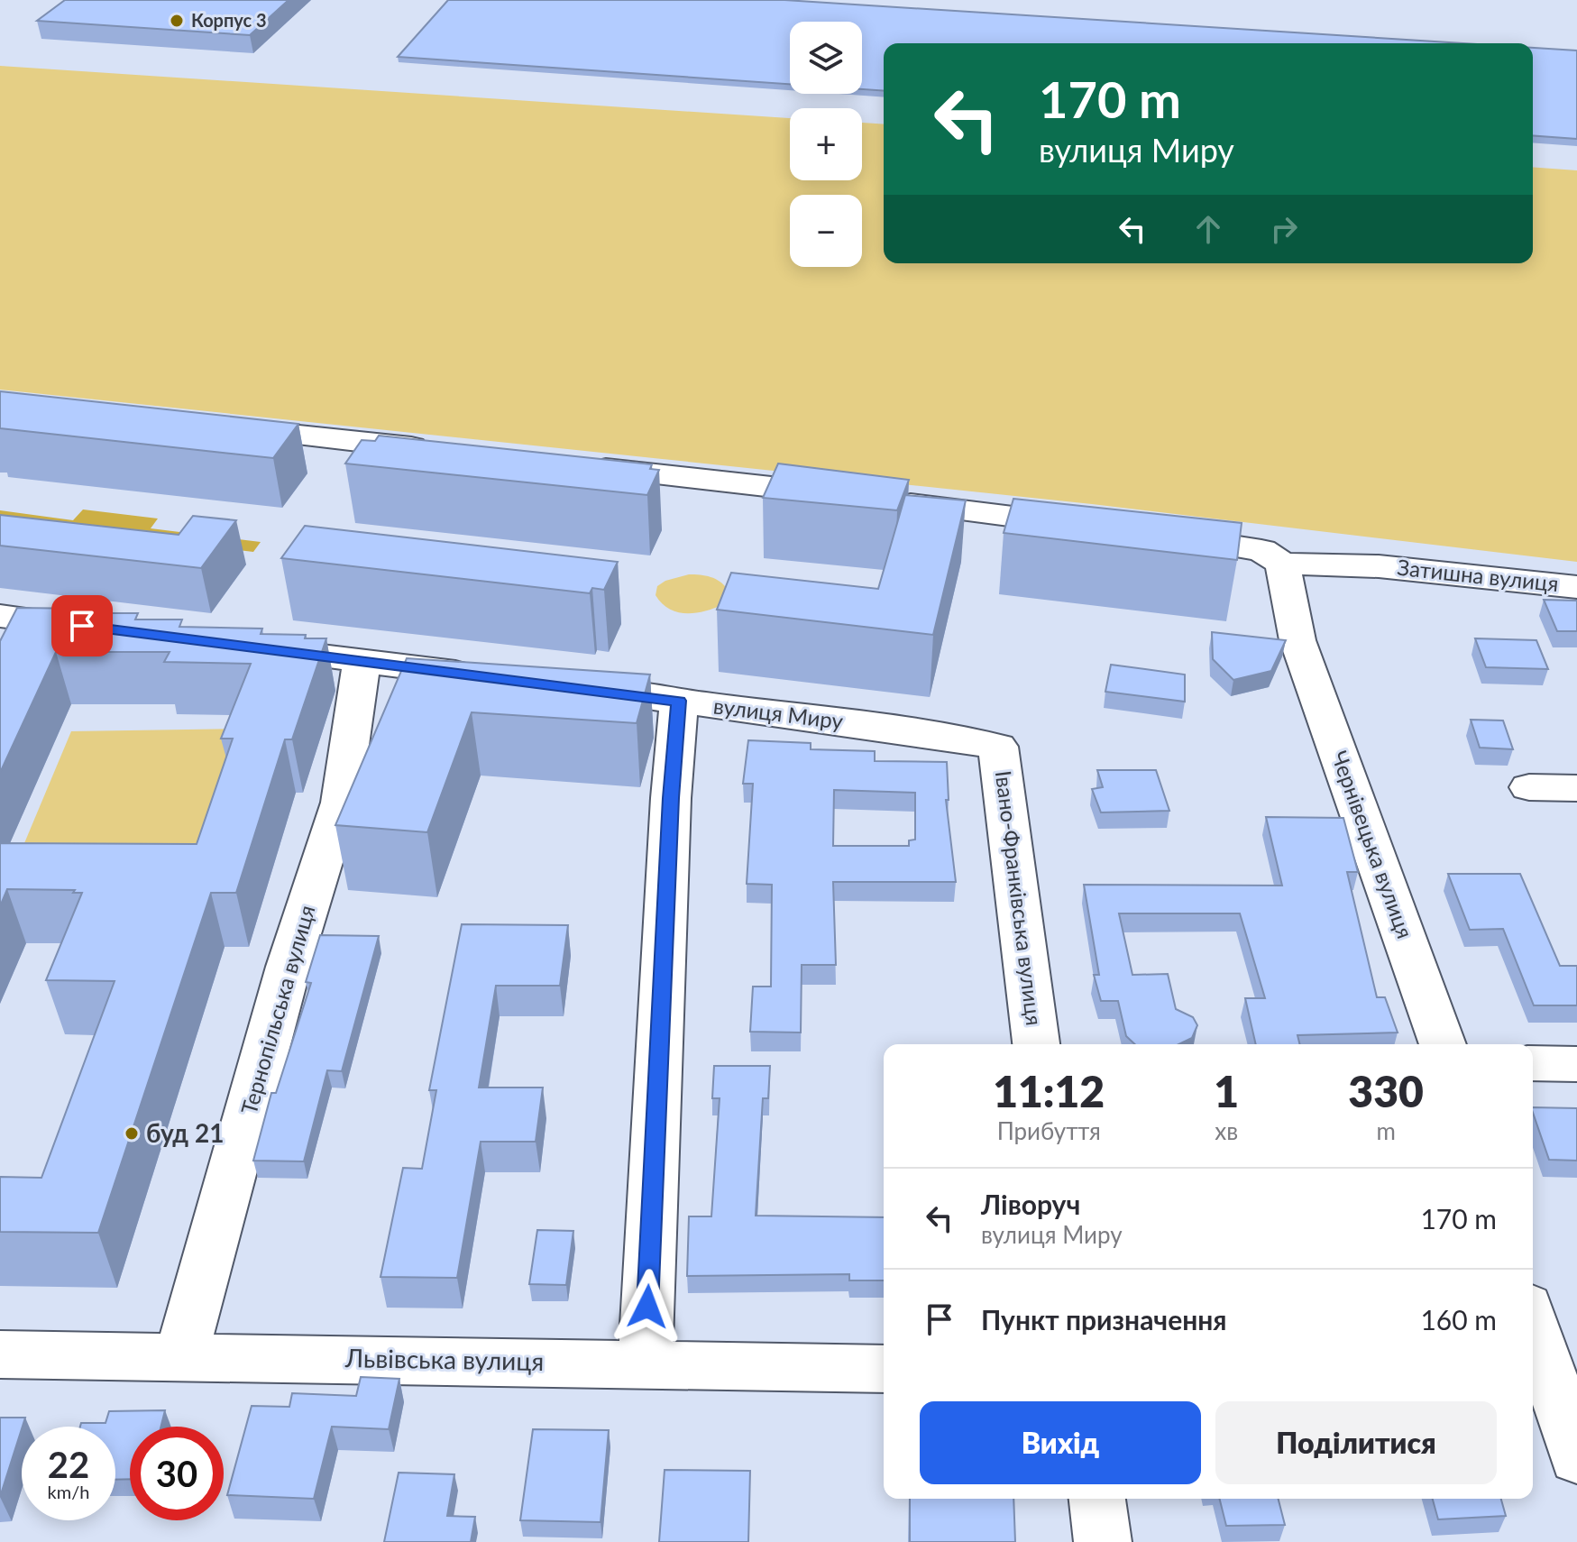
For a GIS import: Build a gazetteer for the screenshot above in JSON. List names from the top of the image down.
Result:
{
  "streets": {
    "street": [
      "Затишна вулиця",
      "вулиця Миру",
      "Чернівецька вулиця",
      "Івано-Франківська вулиця",
      "Тернопільська вулиця",
      "Львівська вулиця"
    ]
  },
  "crossings": [
    ["Затишна вулиця", "Чернівецька вулиця"],
    ["вулиця Миру", "Івано-Франківська вулиця"],
    ["Тернопільська вулиця", "Львівська вулиця"]
  ],
  "places": ["Корпус 3", "буд 21"],
  "page": {
    "map_buttons": ["+", "−"],
    "turn": ["170 m", "вулиця Миру"],
    "eta": [
      "11:12",
      "Прибуття",
      "1",
      "хв",
      "330",
      "m"
    ],
    "list": [
      {
        "name": "Ліворуч",
        "note": "вулиця Миру",
        "value": "170 m"
      },
      {
        "name": "Пункт призначення",
        "value": "160 m"
      }
    ],
    "buttons": ["Вихід", "Поділитися"],
    "speed": "22 km/h",
    "limit": "30"
  }
}
